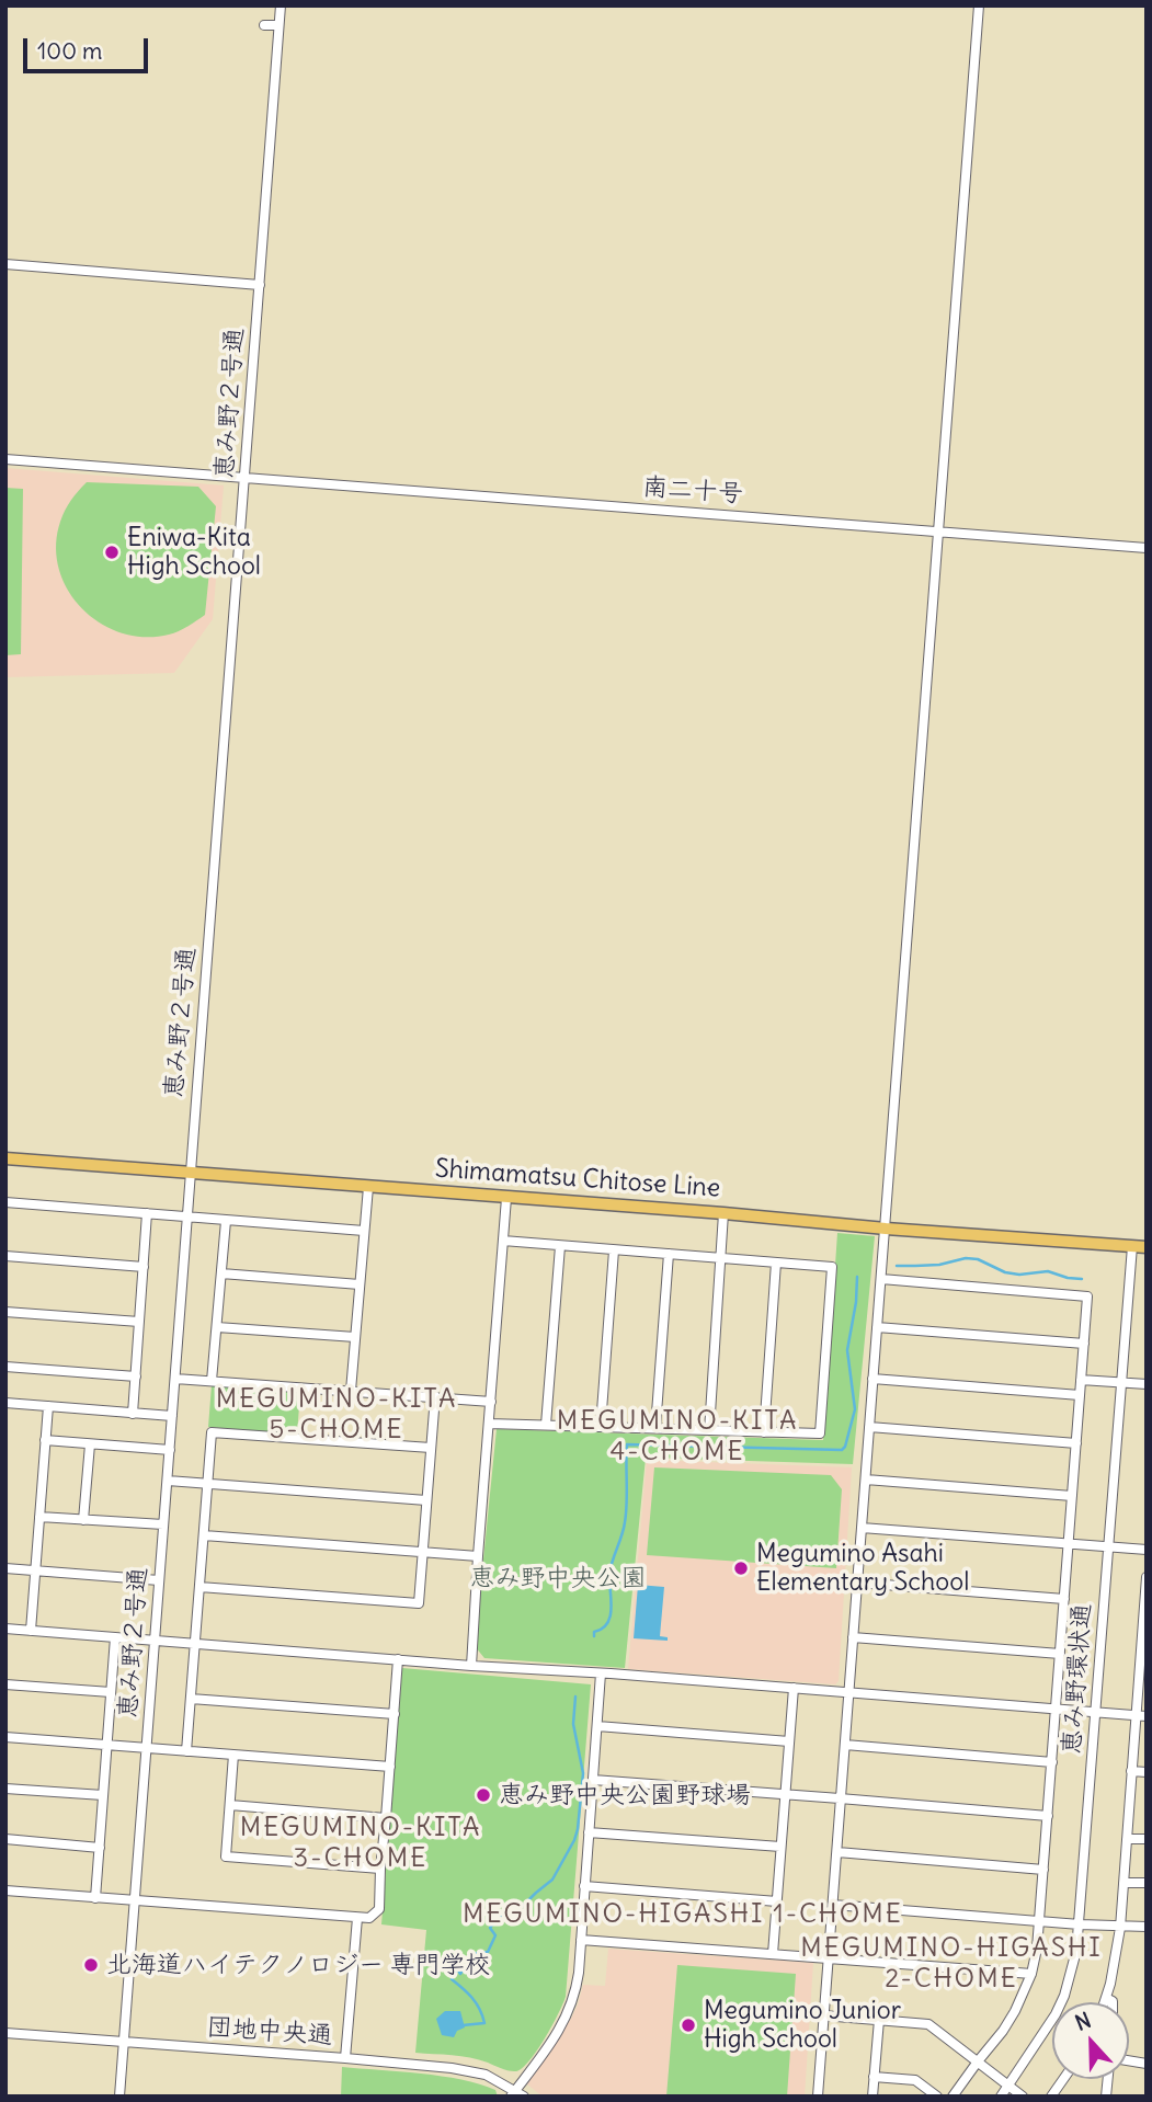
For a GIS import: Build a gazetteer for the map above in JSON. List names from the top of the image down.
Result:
{
  "streets": {
    "main road": ["Shimamatsu Chitose Line"],
    "street": [
      "恵み野２号通",
      "南二十号",
      "恵み野環状通",
      "団地中央通"
    ]
  },
  "crossings": [
    ["恵み野２号通", "南二十号"],
    ["恵み野２号通", "Shimamatsu Chitose Line"],
    ["恵み野２号通", "団地中央通"],
    ["Shimamatsu Chitose Line", "恵み野環状通"]
  ],
  "districts": [
    "MEGUMINO-KITA 5-CHOME",
    "MEGUMINO-KITA 4-CHOME",
    "MEGUMINO-KITA 3-CHOME",
    "MEGUMINO-HIGASHI 1-CHOME",
    "MEGUMINO-HIGASHI 2-CHOME"
  ],
  "parks": ["恵み野中央公園"],
  "places": [
    "Eniwa-Kita High School",
    "Megumino Asahi Elementary School",
    "恵み野中央公園野球場",
    "北海道ハイテクノロジー 専門学校",
    "Megumino Junior High School"
  ],
  "scale_bar": "100 m",
  "north": "top"
}
